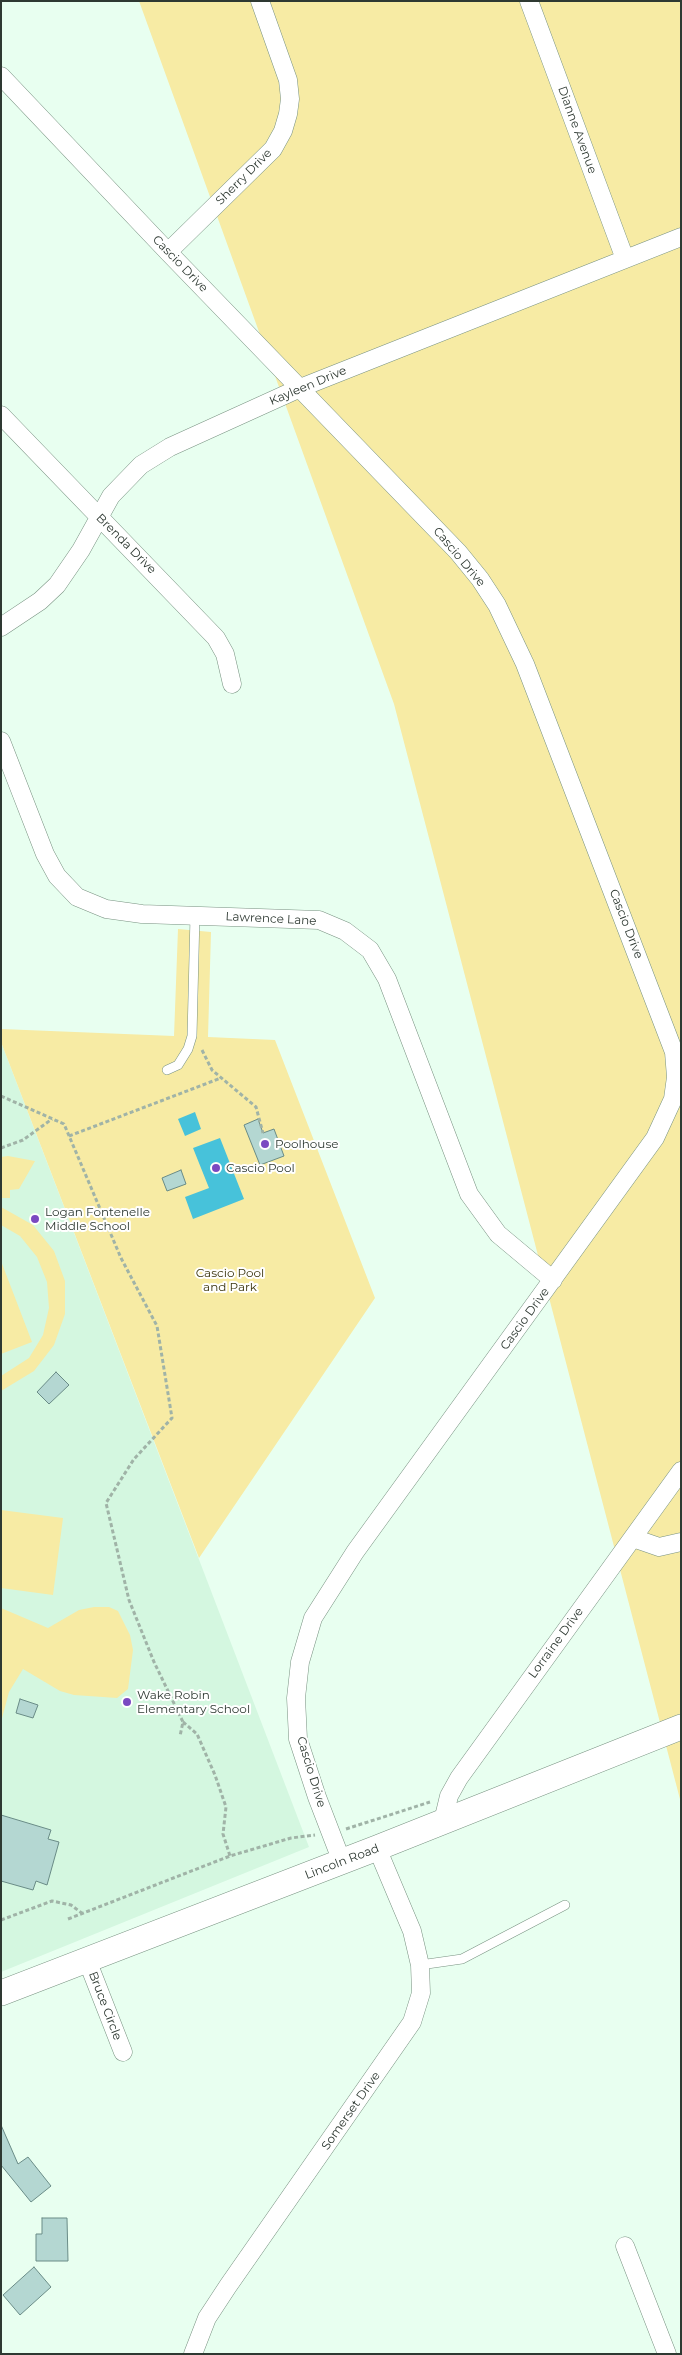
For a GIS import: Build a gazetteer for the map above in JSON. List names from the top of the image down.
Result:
{
  "streets": {
    "main road": ["Lincoln Road"],
    "street": [
      "Dianne Avenue",
      "Sherry Drive",
      "Cascio Drive",
      "Kayleen Drive",
      "Brenda Drive",
      "Lawrence Lane",
      "Lorraine Drive",
      "Bruce Circle",
      "Somerset Drive"
    ]
  },
  "crossings": [
    ["Dianne Avenue", "Kayleen Drive"],
    ["Sherry Drive", "Cascio Drive"],
    ["Cascio Drive", "Kayleen Drive"],
    ["Cascio Drive", "Lawrence Lane"],
    ["Cascio Drive", "Lincoln Road"],
    ["Kayleen Drive", "Brenda Drive"],
    ["Lorraine Drive", "Lincoln Road"],
    ["Lincoln Road", "Bruce Circle"],
    ["Lincoln Road", "Somerset Drive"]
  ],
  "parks": ["Cascio Pool and Park"],
  "places": [
    "Poolhouse",
    "Cascio Pool",
    "Logan Fontenelle Middle School",
    "Wake Robin Elementary School"
  ]
}
